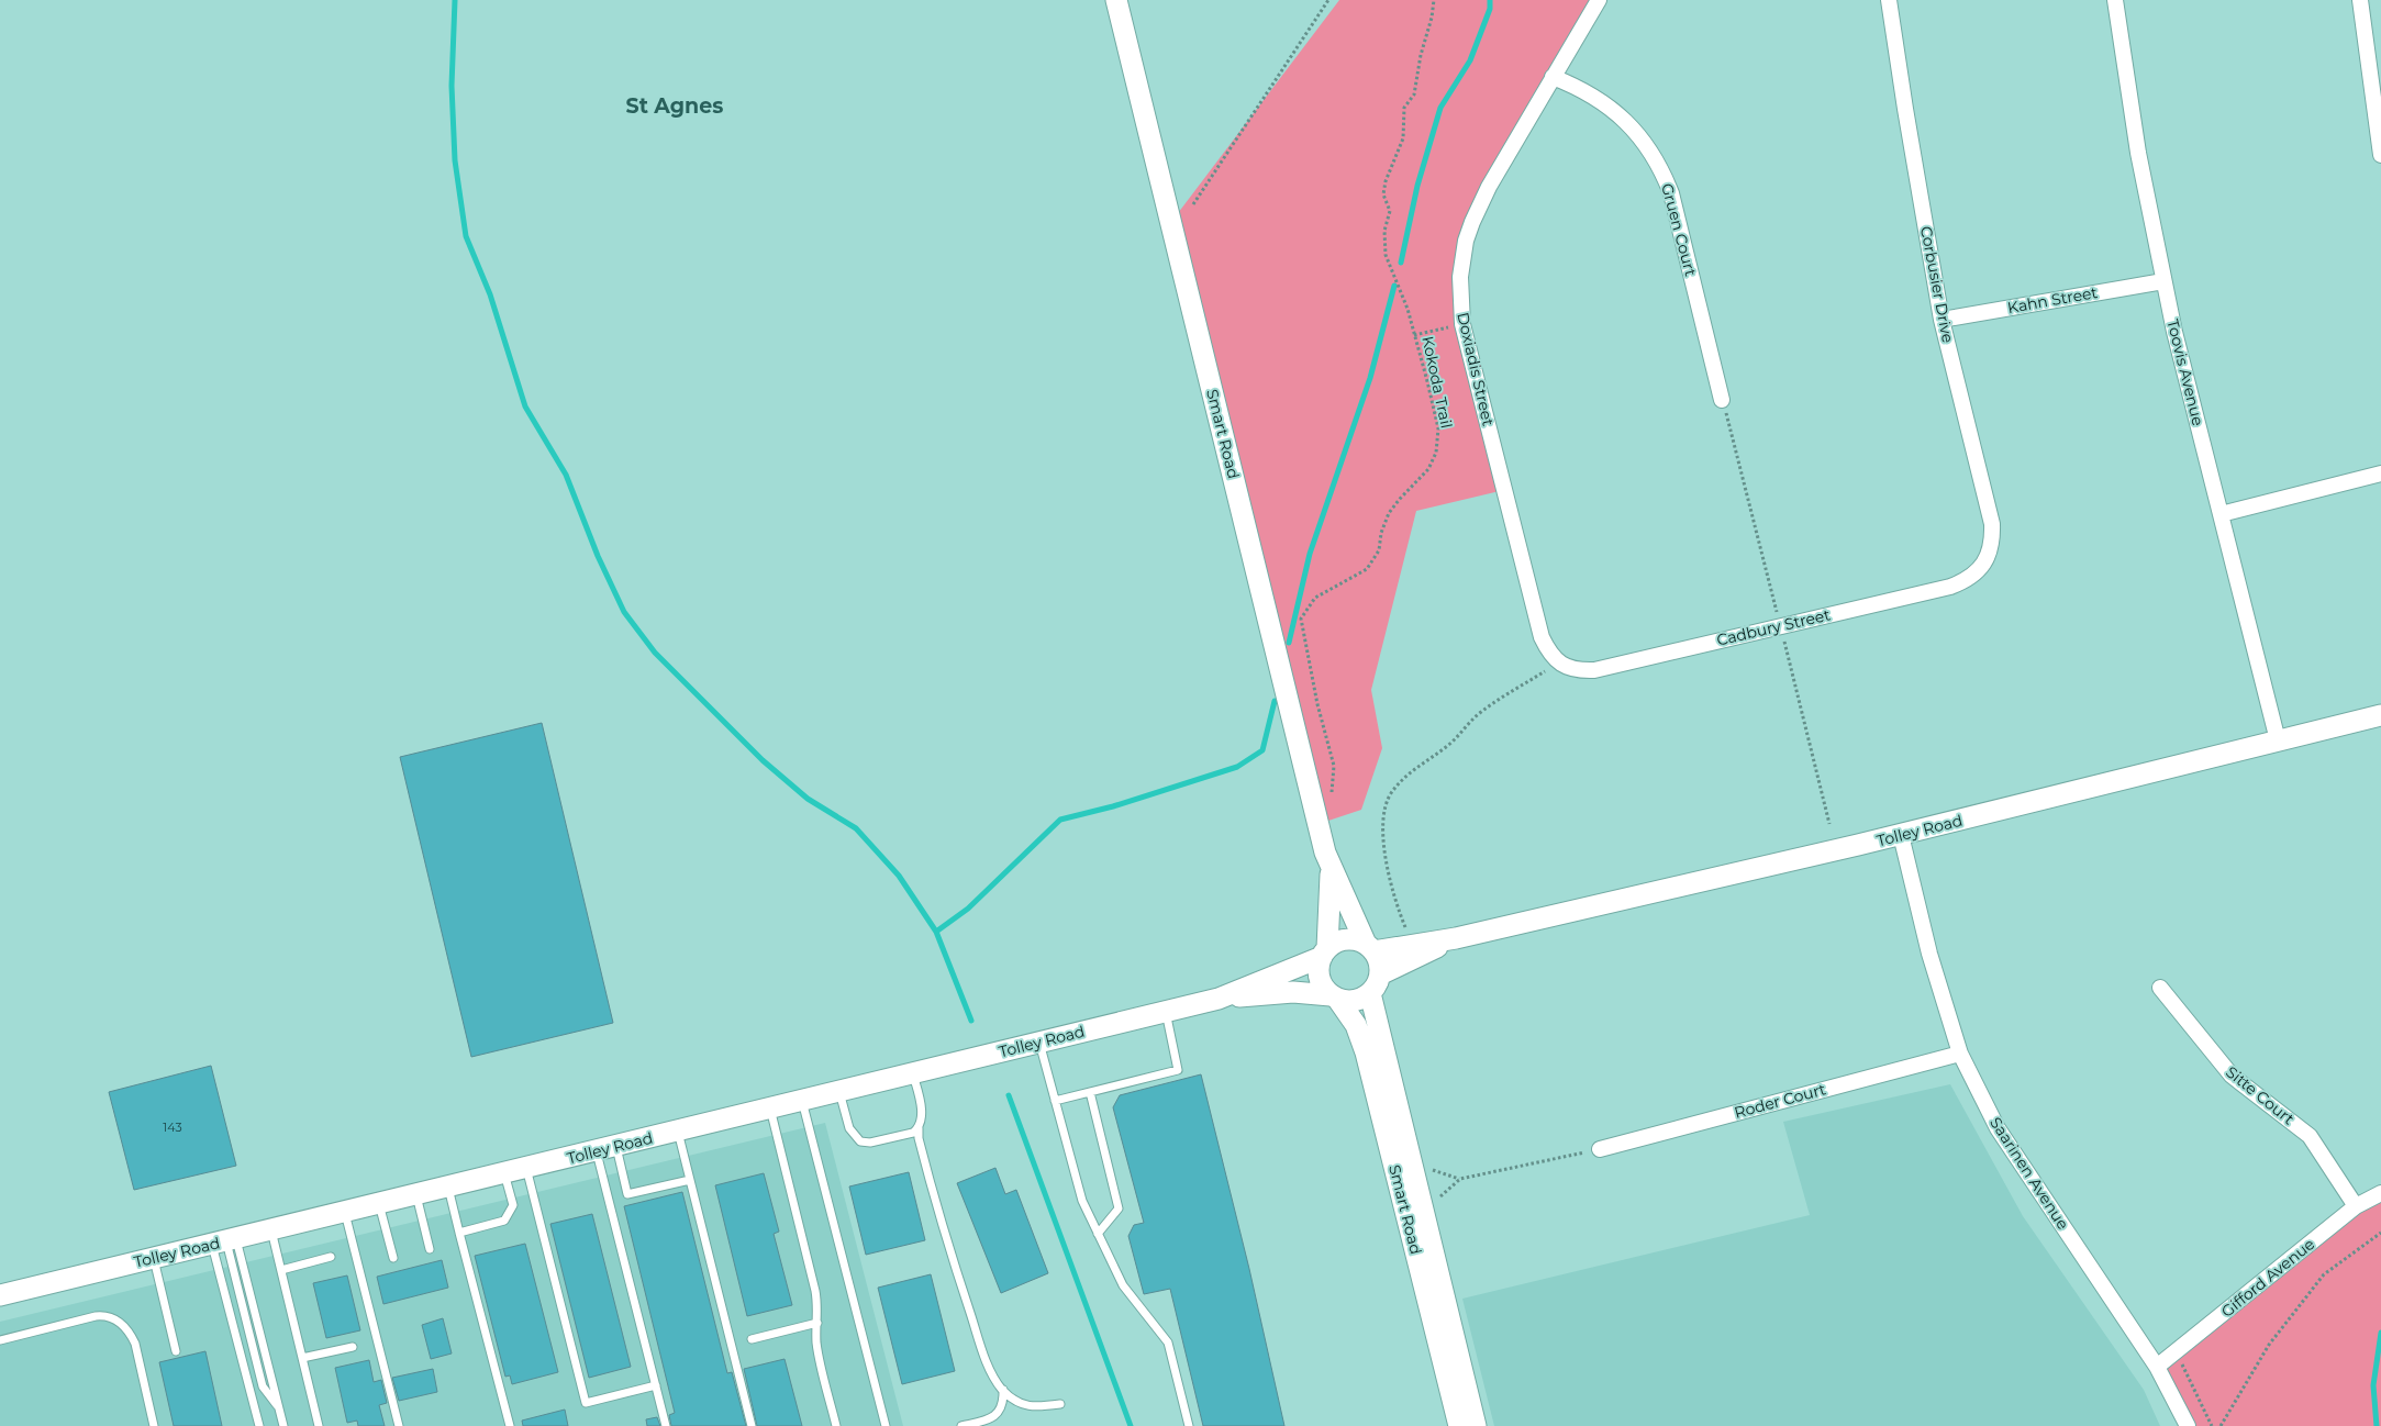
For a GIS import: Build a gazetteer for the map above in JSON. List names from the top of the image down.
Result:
{
  "streets": {
    "main road": ["Smart Road", "Tolley Road"],
    "street": [
      "Gruen Court",
      "Corbusier Drive",
      "Kahn Street",
      "Doxiadis Street",
      "Toovis Avenue",
      "Cadbury Street",
      "Sitte Court",
      "Roder Court",
      "Saarinen Avenue",
      "Gifford Avenue"
    ],
    "path": ["Kokoda Trail"]
  },
  "crossings": [
    ["Gruen Court", "Doxiadis Street"],
    ["Corbusier Drive", "Kahn Street"],
    ["Corbusier Drive", "Cadbury Street"],
    ["Kahn Street", "Toovis Avenue"],
    ["Doxiadis Street", "Cadbury Street"],
    ["Toovis Avenue", "Tolley Road"],
    ["Smart Road", "Tolley Road"],
    ["Tolley Road", "Saarinen Avenue"],
    ["Sitte Court", "Gifford Avenue"],
    ["Roder Court", "Saarinen Avenue"],
    ["Saarinen Avenue", "Gifford Avenue"]
  ],
  "districts": ["St Agnes"],
  "house_numbers": ["143"]
}
